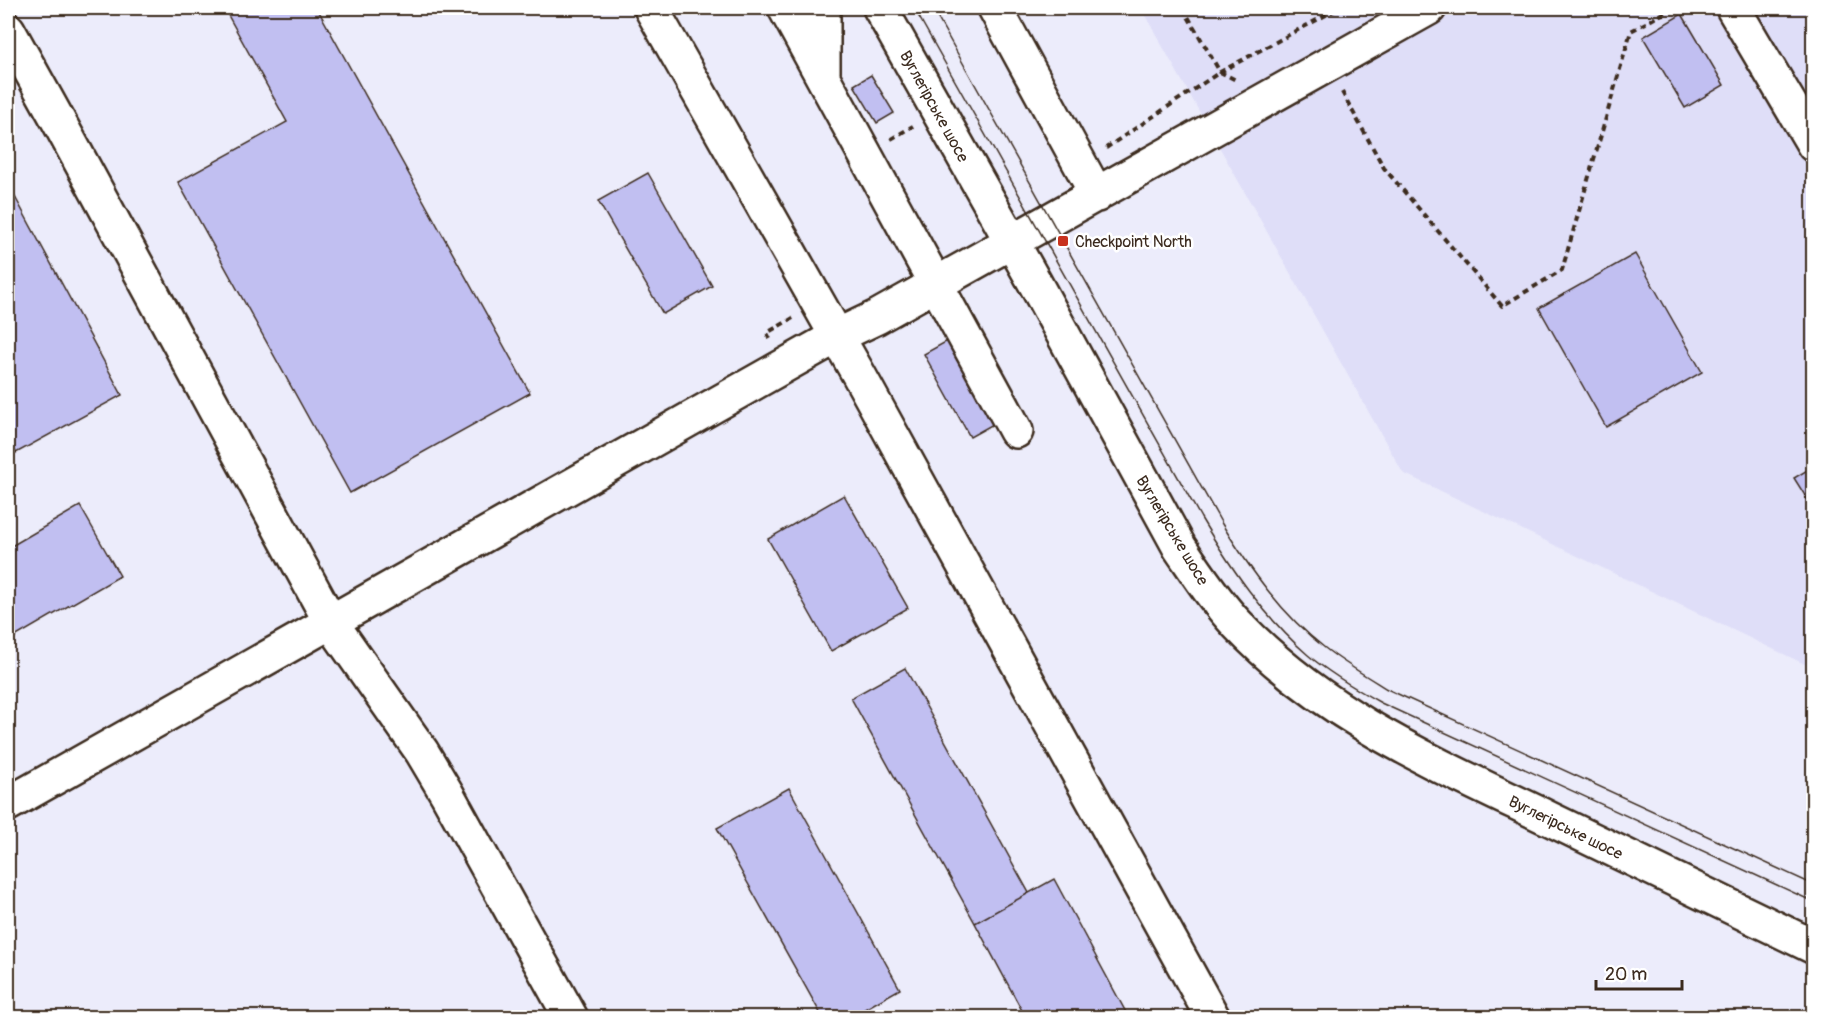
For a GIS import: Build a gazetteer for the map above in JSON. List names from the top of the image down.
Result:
{
  "streets": {
    "street": ["Вуглегірське шосе"]
  },
  "places": {
    "transit": ["Checkpoint North"]
  },
  "scale_bar": "20 m"
}
